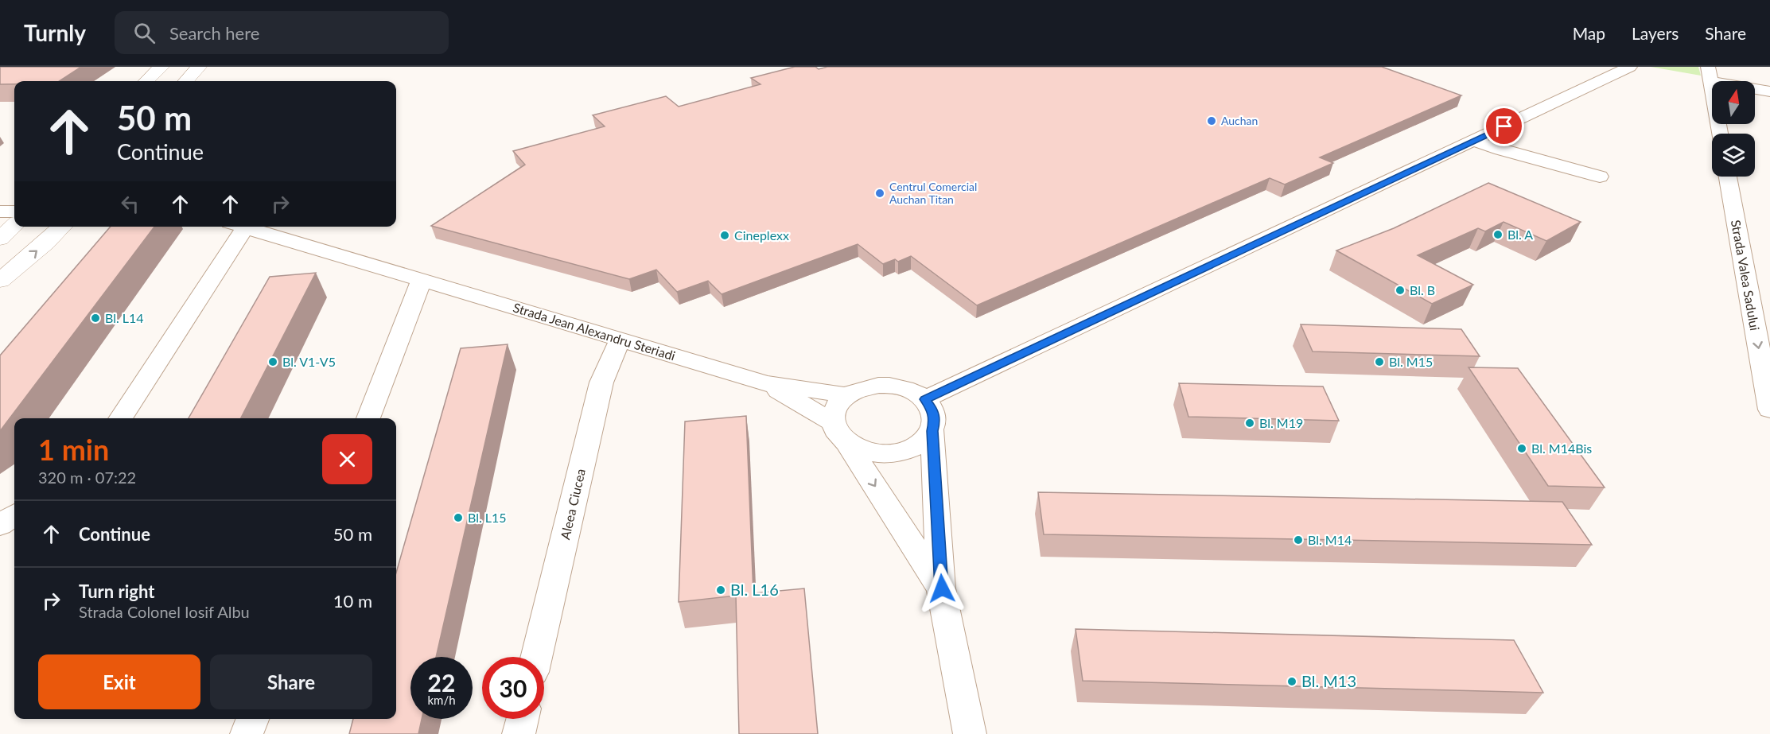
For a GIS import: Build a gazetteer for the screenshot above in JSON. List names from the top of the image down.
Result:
{
  "streets": {
    "street": ["Strada Valea Sadului", "Strada Jean Alexandru Steriadi", "Aleea Ciucea"]
  },
  "crossings": [
    ["Strada Jean Alexandru Steriadi", "Aleea Ciucea"]
  ],
  "one_way": ["Strada Valea Sadului"],
  "places": [
    "Auchan",
    "Centrul Comercial Auchan Titan",
    "Bl. A",
    "Cineplexx",
    "Bl. B",
    "Bl. L14",
    "Bl. V1-V5",
    "Bl. M15",
    "Bl. M19",
    "Bl. M14Bis",
    "Bl. L15",
    "Bl. M14",
    "Bl. L16",
    "Bl. M13"
  ],
  "north": "top",
  "page": {
    "header": "Turnly",
    "search": "Search here",
    "nav": ["Map", "Layers", "Share"],
    "turn": ["50 m", "Continue"],
    "heading": ["1 min", "320 m · 07:22"],
    "list": [
      {
        "name": "Continue",
        "value": "50 m"
      },
      {
        "name": "Turn right",
        "note": "Strada Colonel Iosif Albu",
        "value": "10 m"
      }
    ],
    "buttons": ["Exit", "Share"],
    "speed": "22 km/h",
    "limit": "30"
  }
}
